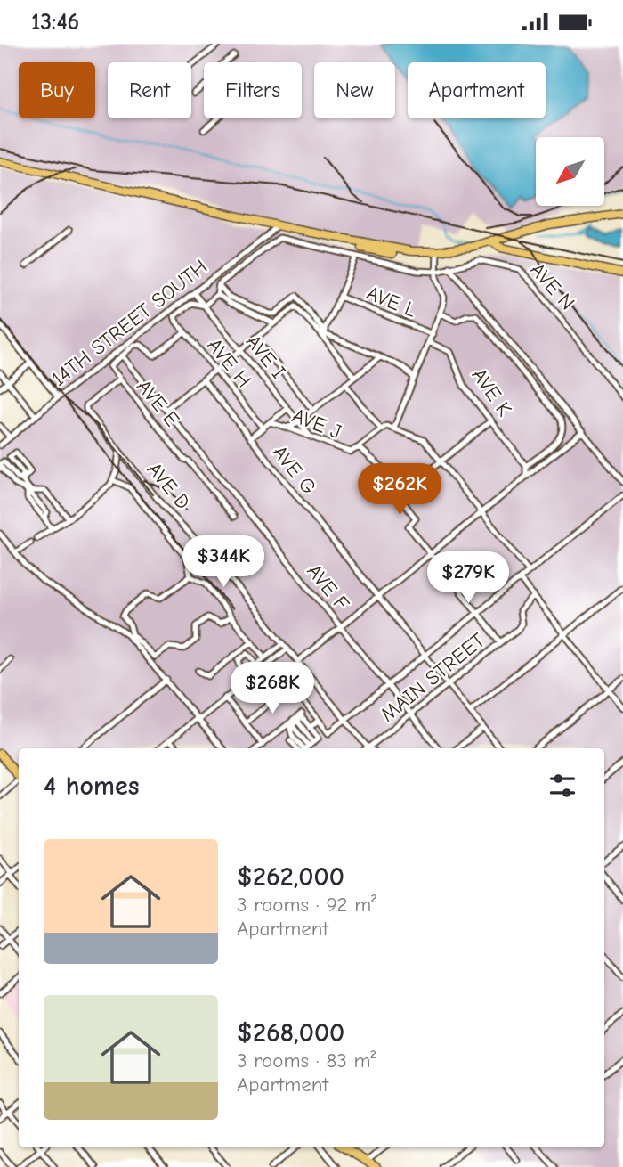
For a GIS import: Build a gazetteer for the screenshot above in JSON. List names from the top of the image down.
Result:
{
  "streets": {
    "street": [
      "AVE N",
      "AVE L",
      "14TH STREET SOUTH",
      "AVE I",
      "AVE H",
      "AVE K",
      "AVE E",
      "AVE J",
      "AVE G",
      "AVE D",
      "AVE F",
      "MAIN STREET"
    ]
  },
  "crossings": [
    ["14TH STREET SOUTH", "AVE I"],
    ["AVE I", "AVE H"],
    ["AVE I", "AVE J"],
    ["AVE H", "AVE J"],
    ["AVE E", "AVE D"],
    ["AVE E", "AVE F"],
    ["AVE J", "AVE G"],
    ["AVE G", "MAIN STREET"],
    ["AVE F", "MAIN STREET"]
  ],
  "north": "bottom left",
  "page": {
    "status": "13:46",
    "chip": [
      "Buy",
      "Rent",
      "Filters",
      "New",
      "Apartment"
    ],
    "price": [
      "$262K",
      "$344K",
      "$279K",
      "$268K"
    ],
    "heading": "4 homes",
    "list": [
      {
        "name": "$262,000",
        "note": "3 rooms · 92 m² · Apartment"
      },
      {
        "name": "$268,000",
        "note": "3 rooms · 83 m² · Apartment"
      }
    ]
  }
}
